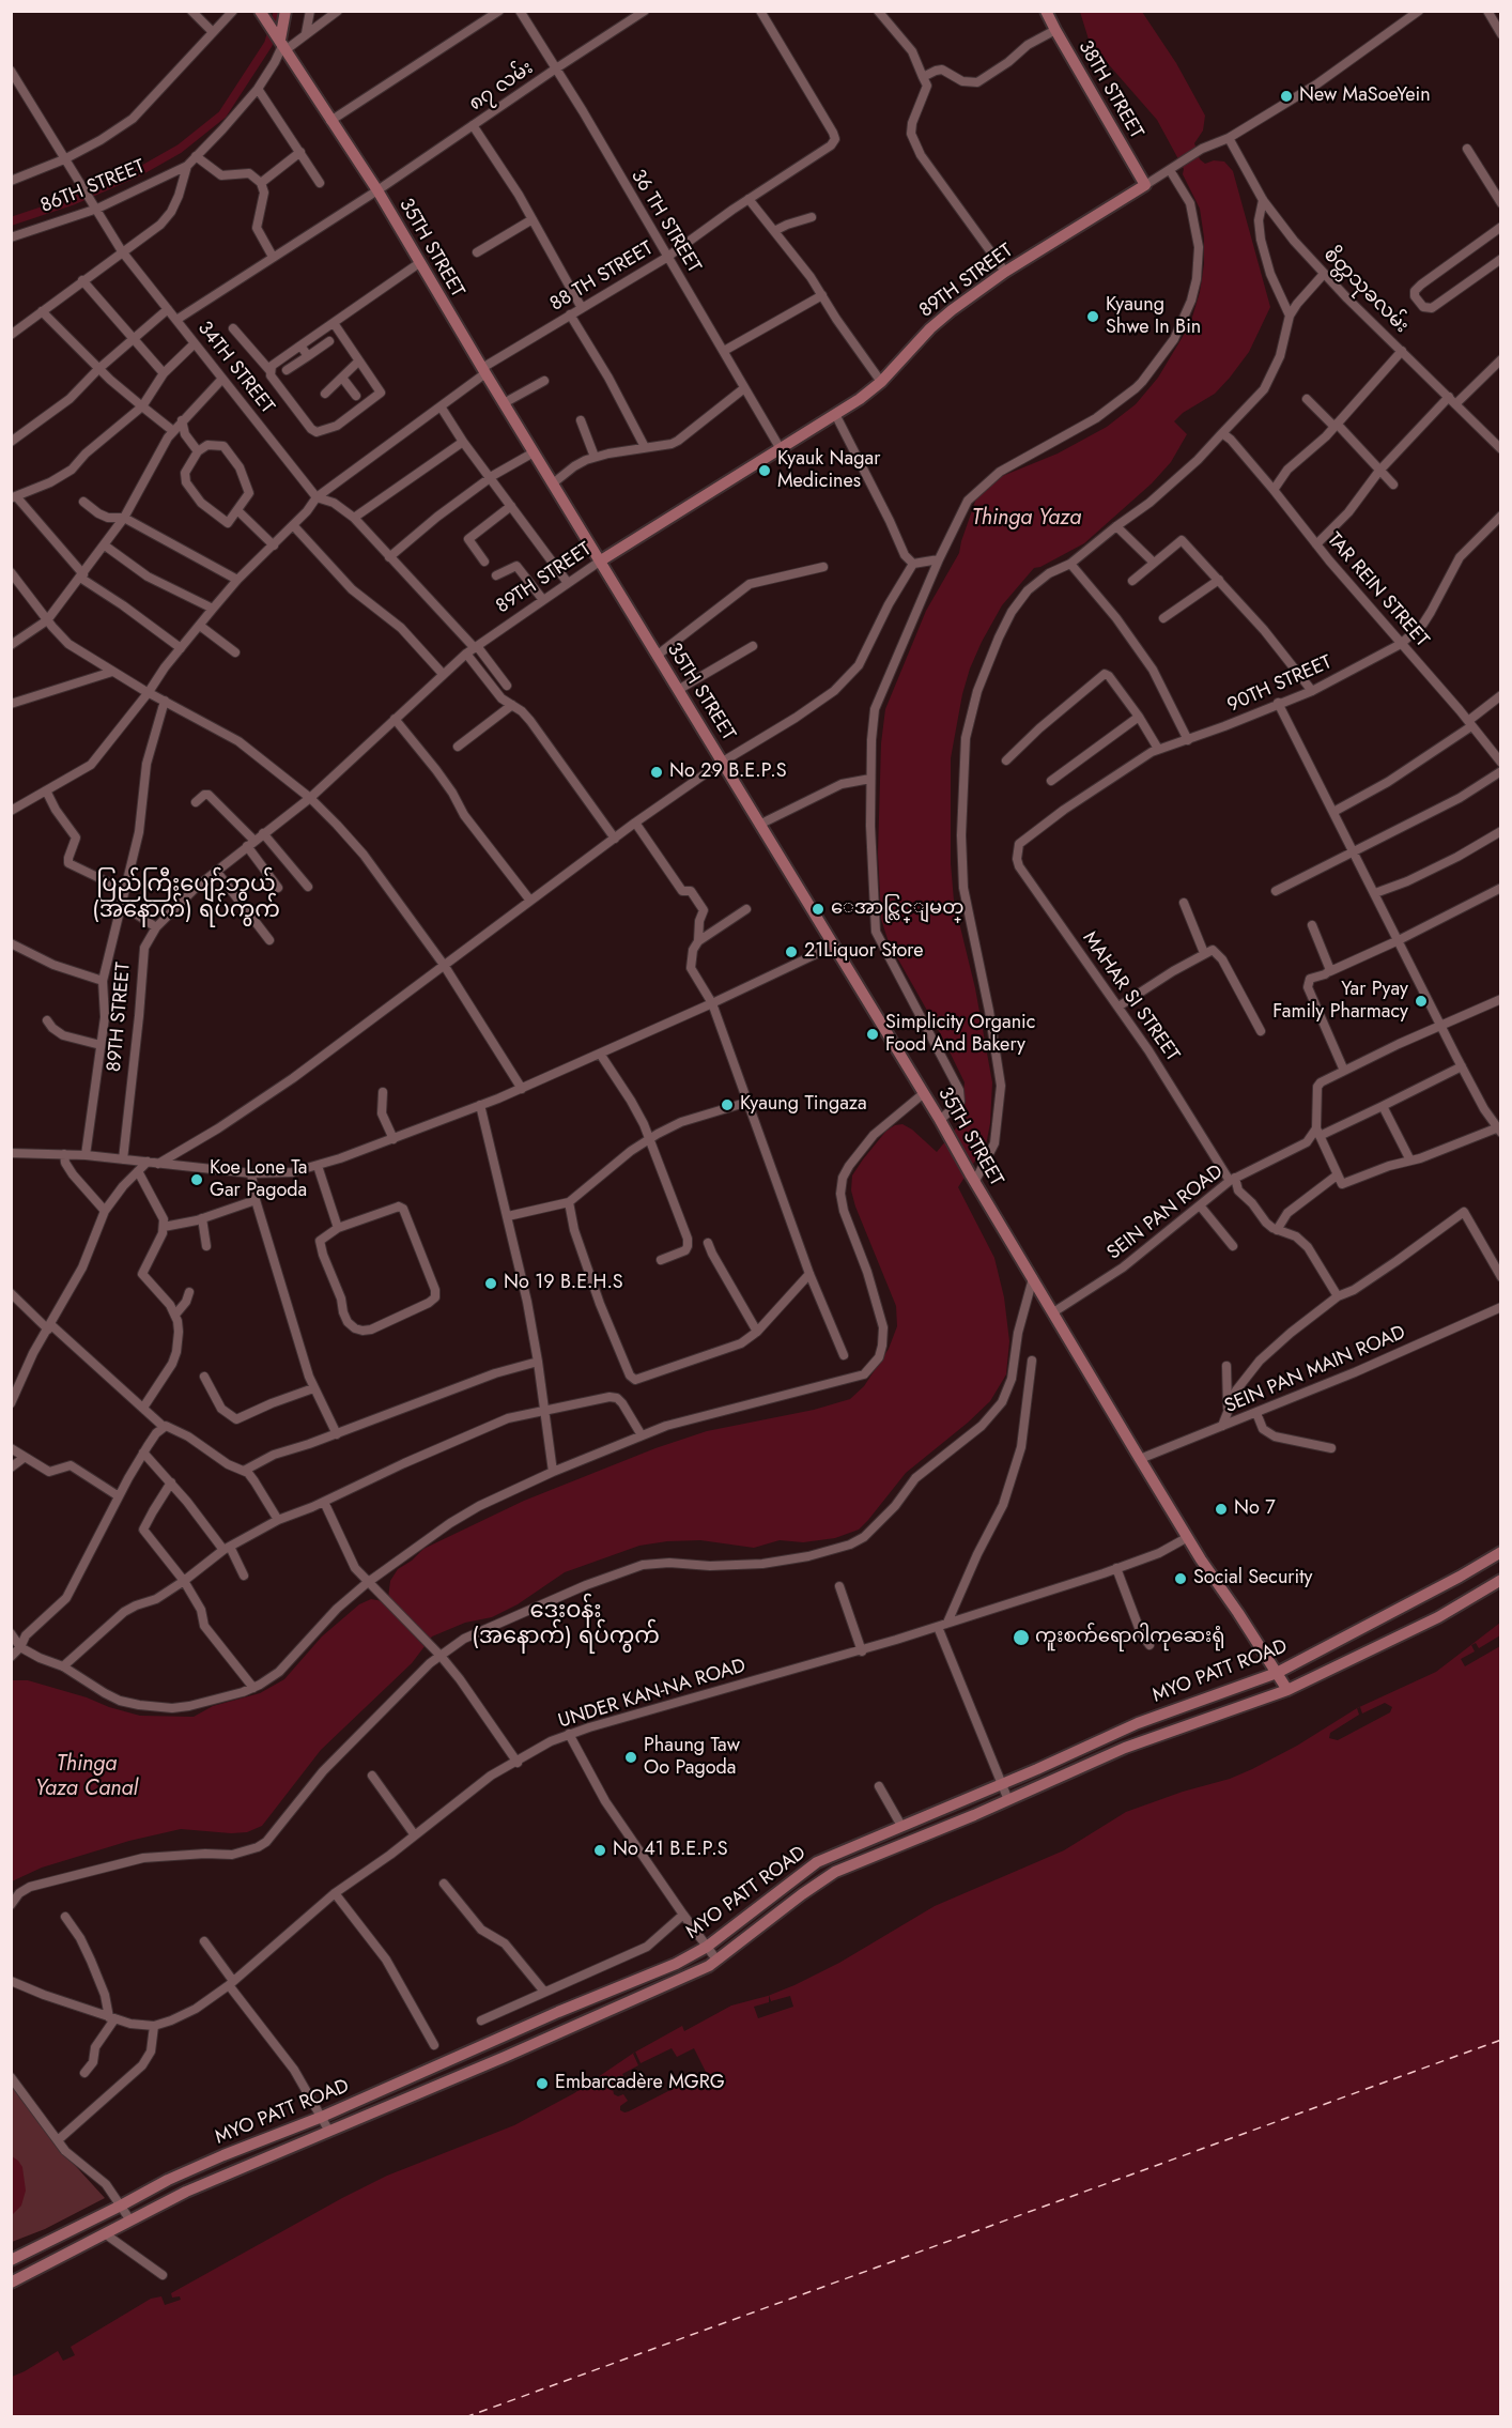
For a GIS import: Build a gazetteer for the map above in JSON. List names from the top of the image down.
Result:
{
  "streets": {
    "main road": [
      "38TH STREET",
      "35TH STREET",
      "89TH STREET",
      "MYO PATT ROAD"
    ],
    "street": [
      "၈၇ လမ်း",
      "86TH STREET",
      "36 TH STREET",
      "88 TH STREET",
      "စိတ္တသုခလမ်း",
      "34TH STREET",
      "TAR REIN STREET",
      "90TH STREET",
      "MAHAR SI STREET",
      "SEIN PAN ROAD",
      "SEIN PAN MAIN ROAD",
      "UNDER KAN-NA ROAD"
    ]
  },
  "crossings": [
    ["၈၇ လမ်း", "36 TH STREET"],
    ["၈၇ လမ်း", "35TH STREET"],
    ["၈၇ လမ်း", "34TH STREET"],
    ["38TH STREET", "89TH STREET"],
    ["86TH STREET", "34TH STREET"],
    ["36 TH STREET", "88 TH STREET"],
    ["36 TH STREET", "89TH STREET"],
    ["35TH STREET", "88 TH STREET"],
    ["35TH STREET", "89TH STREET"],
    ["35TH STREET", "SEIN PAN ROAD"],
    ["35TH STREET", "SEIN PAN MAIN ROAD"],
    ["35TH STREET", "MYO PATT ROAD"],
    ["35TH STREET", "UNDER KAN-NA ROAD"],
    ["88 TH STREET", "34TH STREET"],
    ["89TH STREET", "စိတ္တသုခလမ်း"],
    ["89TH STREET", "34TH STREET"],
    ["TAR REIN STREET", "90TH STREET"],
    ["90TH STREET", "MAHAR SI STREET"],
    ["MAHAR SI STREET", "SEIN PAN ROAD"]
  ],
  "districts": ["ပြည်ကြီးပျော်ဘွယ် (အနောက်) ရပ်ကွက်", "ဒေးဝန်း (အနောက်) ရပ်ကွက်"],
  "water": ["Thinga Yaza", "Thinga Yaza Canal"],
  "places": [
    "New MaSoeYein",
    "Kyaung Shwe In Bin",
    "Kyauk Nagar Medicines",
    "No 29 B.E.P.S",
    "ေအာင္လြင္ျမတ္",
    "21Liquor Store",
    "Yar Pyay Family Pharmacy",
    "Simplicity Organic Food And Bakery",
    "Kyaung Tingaza",
    "Koe Lone Ta Gar Pagoda",
    "No 19 B.E.H.S",
    "No 7",
    "Social Security",
    "ကူးစက်ရောဂါကုဆေးရုံ",
    "Phaung Taw Oo Pagoda",
    "No 41 B.E.P.S",
    "Embarcadère MGRG"
  ]
}
